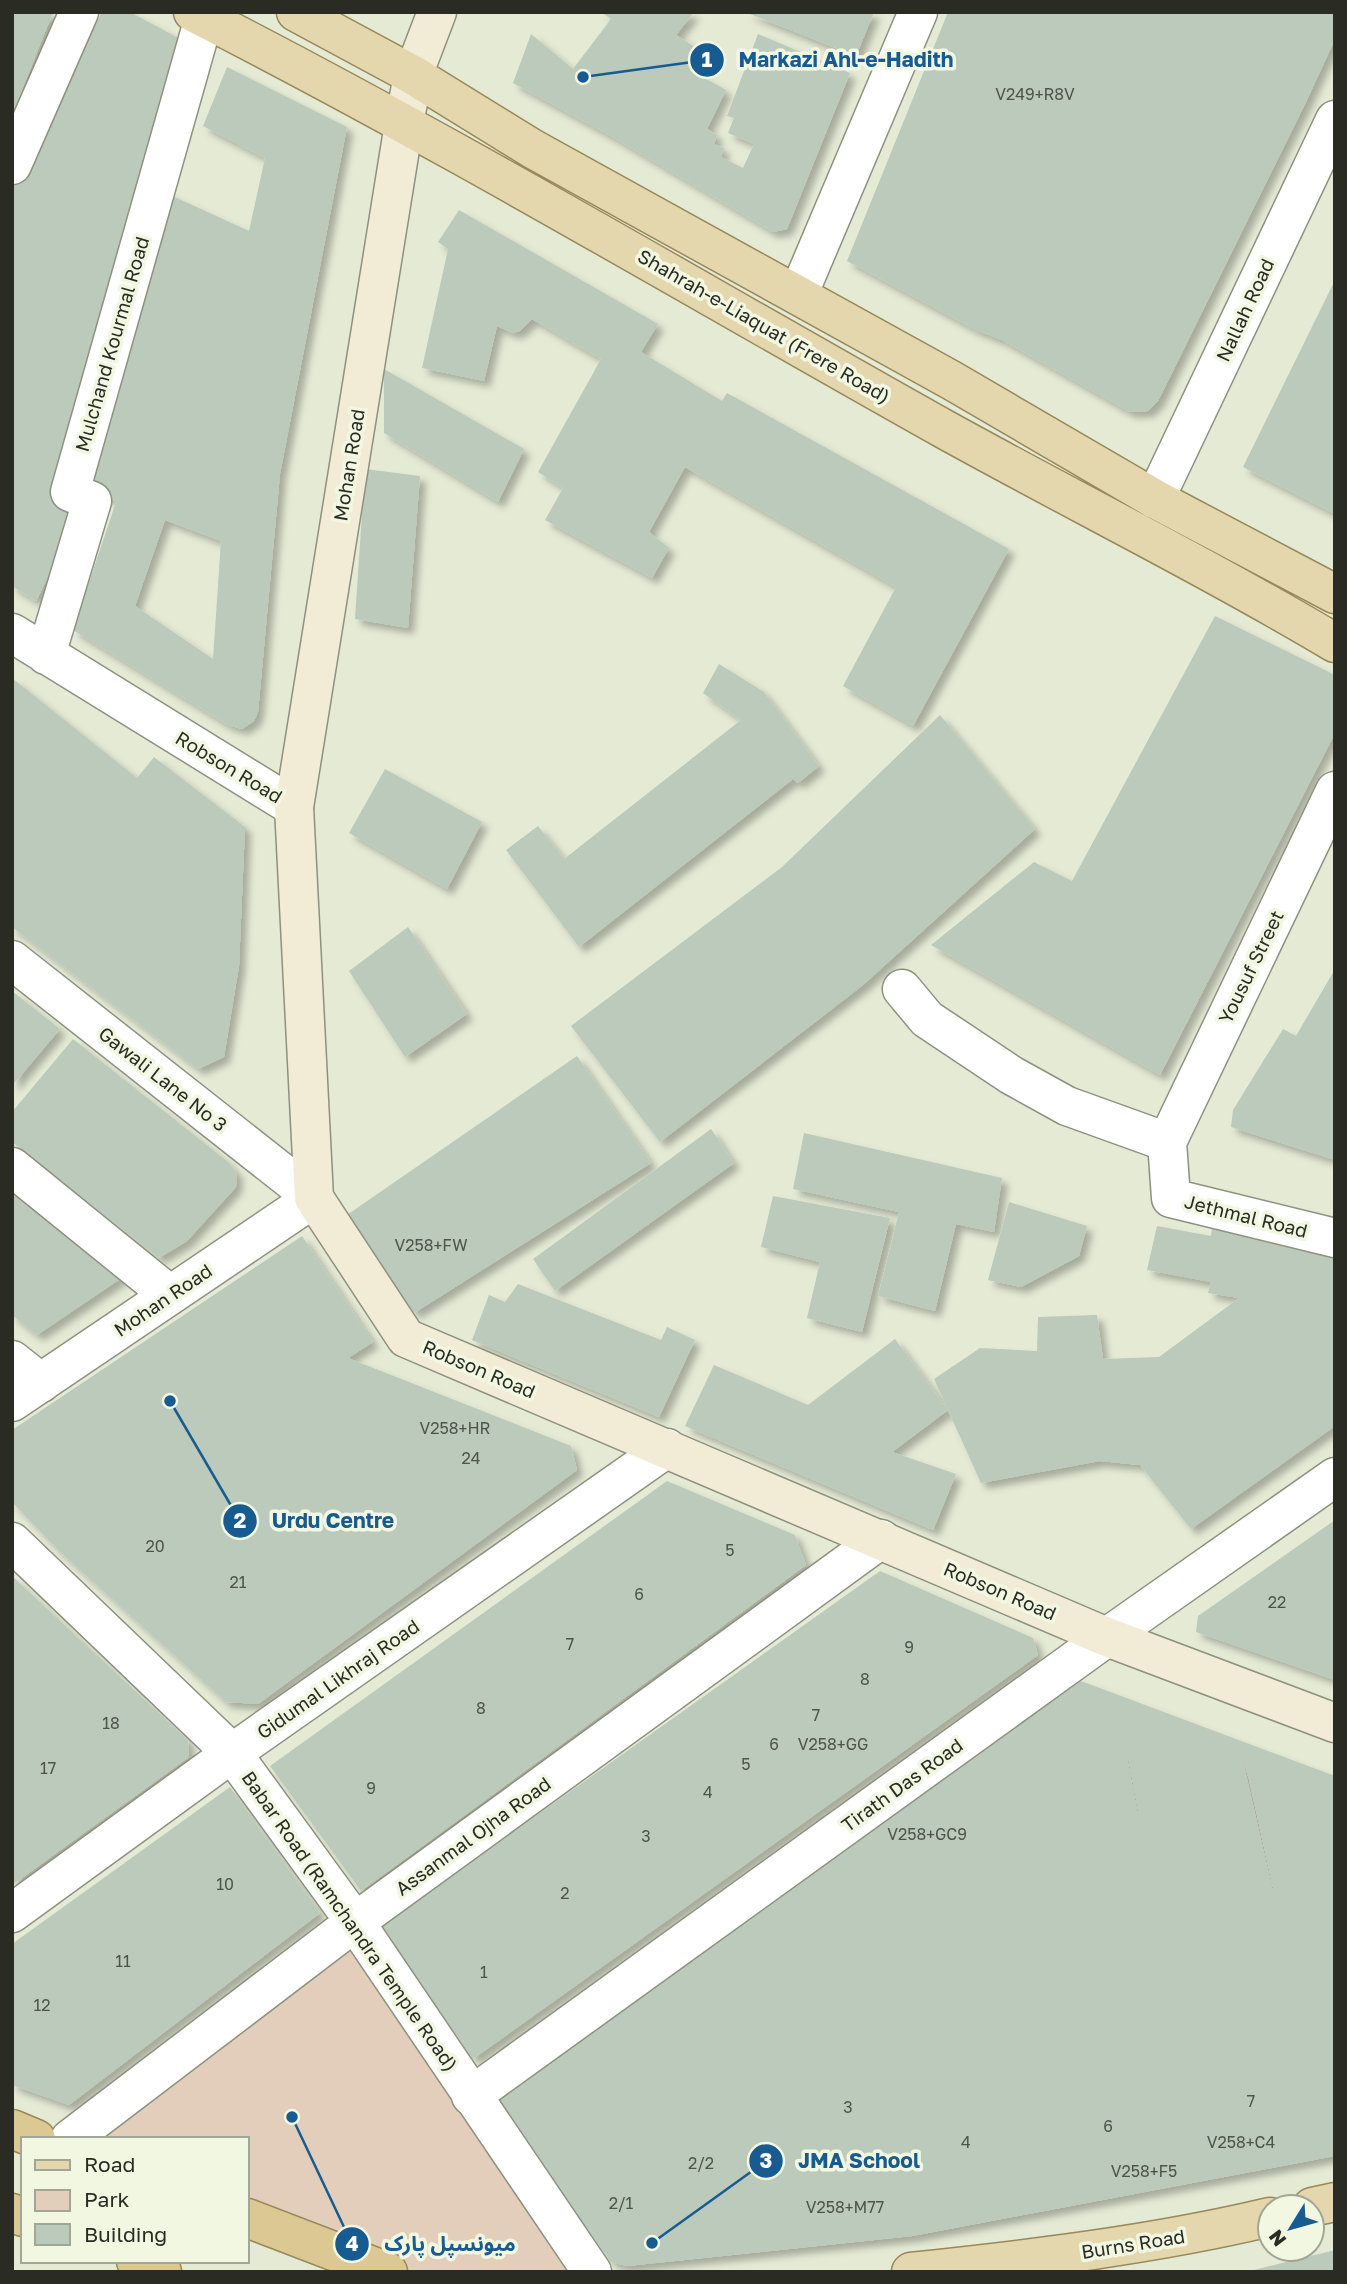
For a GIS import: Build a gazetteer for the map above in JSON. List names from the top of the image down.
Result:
{
  "streets": {
    "main road": [
      "Shahrah-e-Liaquat (Frere Road)",
      "Mohan Road",
      "Robson Road",
      "Burns Road"
    ],
    "street": [
      "Nallah Road",
      "Mulchand Kourmal Road",
      "Yousuf Street",
      "Gawali Lane No 3",
      "Jethmal Road",
      "Gidumal Likhraj Road",
      "Tirath Das Road",
      "Assanmal Ojha Road",
      "Babar Road (Ramchandra Temple Road)"
    ]
  },
  "crossings": [
    ["Shahrah-e-Liaquat (Frere Road)", "Mulchand Kourmal Road"],
    ["Shahrah-e-Liaquat (Frere Road)", "Mohan Road"],
    ["Mulchand Kourmal Road", "Robson Road"],
    ["Mohan Road", "Robson Road"],
    ["Mohan Road", "Gawali Lane No 3"],
    ["Robson Road", "Gawali Lane No 3"],
    ["Robson Road", "Gidumal Likhraj Road"],
    ["Robson Road", "Tirath Das Road"],
    ["Robson Road", "Assanmal Ojha Road"],
    ["Yousuf Street", "Jethmal Road"],
    ["Gidumal Likhraj Road", "Babar Road (Ramchandra Temple Road)"],
    ["Tirath Das Road", "Babar Road (Ramchandra Temple Road)"],
    ["Assanmal Ojha Road", "Babar Road (Ramchandra Temple Road)"]
  ],
  "places": [
    "Markazi Ahl-e-Hadith",
    "Urdu Centre",
    "میونسپل پارک",
    "JMA School"
  ],
  "house_numbers": [
    "V249+R8V",
    "V258+FW",
    "V258+HR",
    "24",
    "20",
    "5",
    "21",
    "6",
    "22",
    "7",
    "9",
    "8",
    "8",
    "7",
    "18",
    "6",
    "V258+GG",
    "5",
    "17",
    "9",
    "4",
    "V258+GC9",
    "3",
    "10",
    "2",
    "11",
    "1",
    "12",
    "7",
    "3",
    "6",
    "4",
    "V258+C4",
    "2/2",
    "V258+F5",
    "2/1",
    "V258+M77"
  ],
  "legend": ["Road", "Park", "Building"],
  "north": "bottom left"
}
